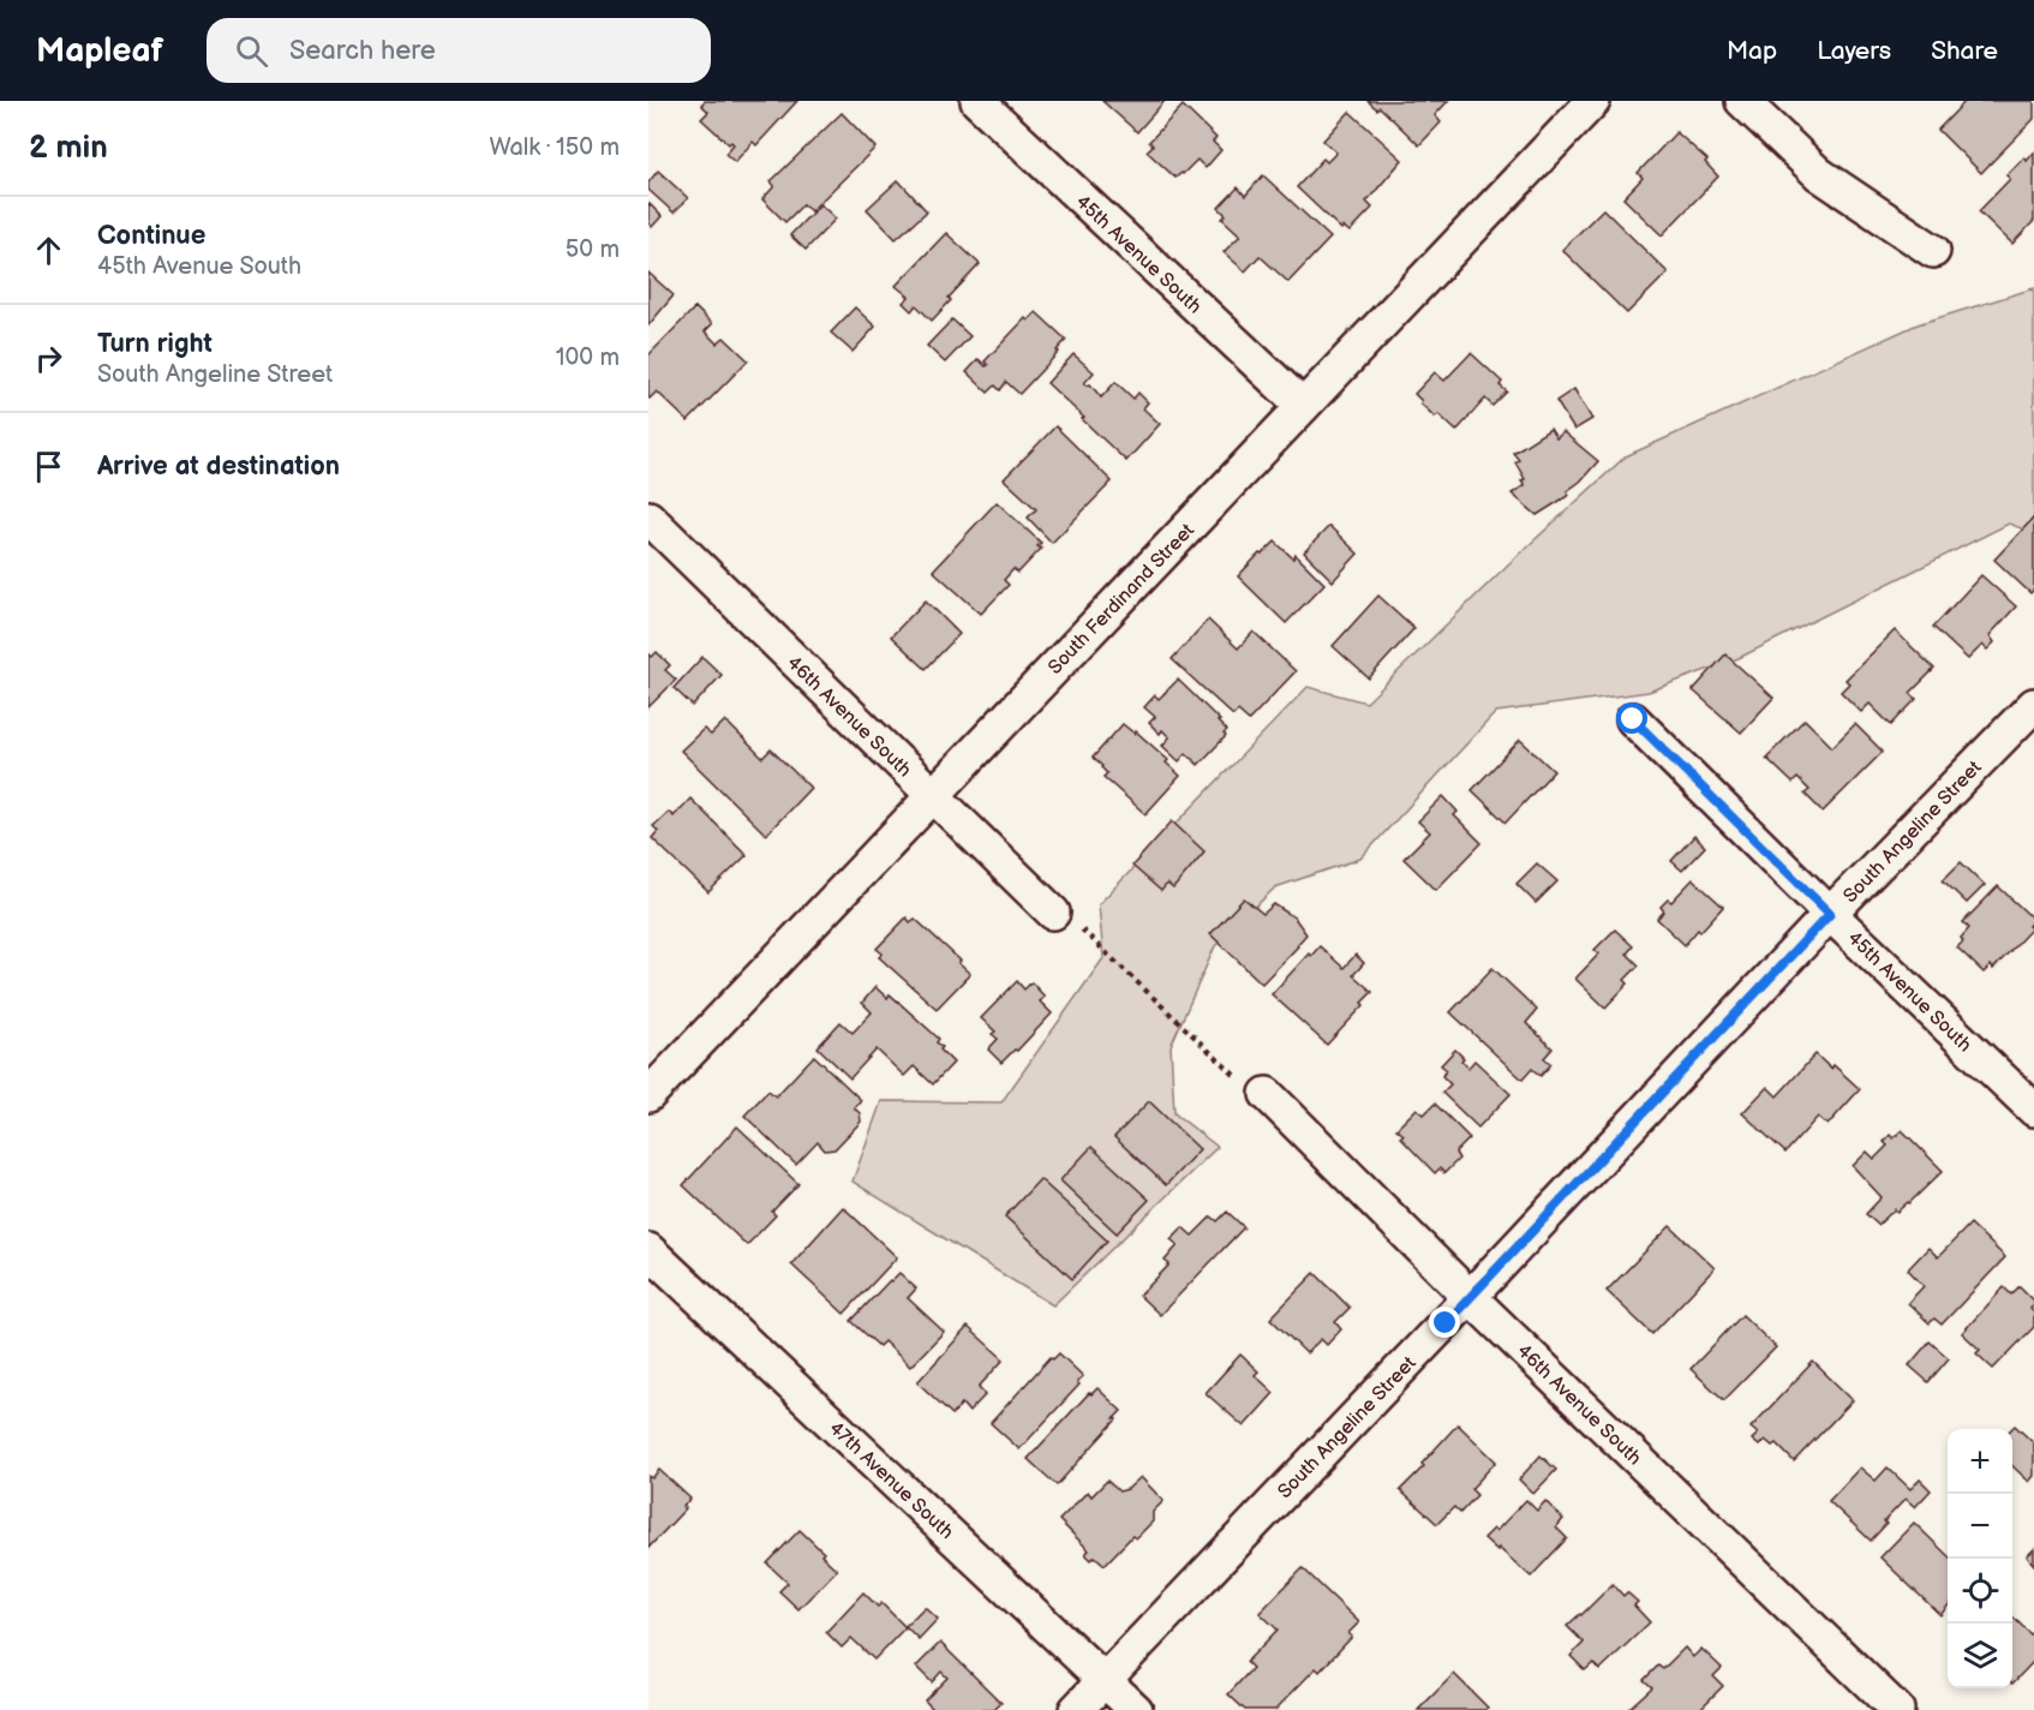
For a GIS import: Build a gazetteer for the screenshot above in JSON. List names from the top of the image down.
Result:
{
  "streets": {
    "street": [
      "45th Avenue South",
      "South Ferdinand Street",
      "46th Avenue South",
      "South Angeline Street",
      "47th Avenue South"
    ]
  },
  "crossings": [
    ["45th Avenue South", "South Ferdinand Street"],
    ["45th Avenue South", "South Angeline Street"],
    ["South Ferdinand Street", "46th Avenue South"],
    ["46th Avenue South", "South Angeline Street"],
    ["South Angeline Street", "47th Avenue South"]
  ],
  "page": {
    "header": "Mapleaf",
    "search": "Search here",
    "nav": ["Map", "Layers", "Share"],
    "heading": ["2 min", "Walk · 150 m"],
    "list": [
      ["Continue", "45th Avenue South", "50 m"],
      ["Turn right", "South Angeline Street", "100 m"],
      "Arrive at destination"
    ],
    "map_buttons": ["+", "−"]
  }
}
